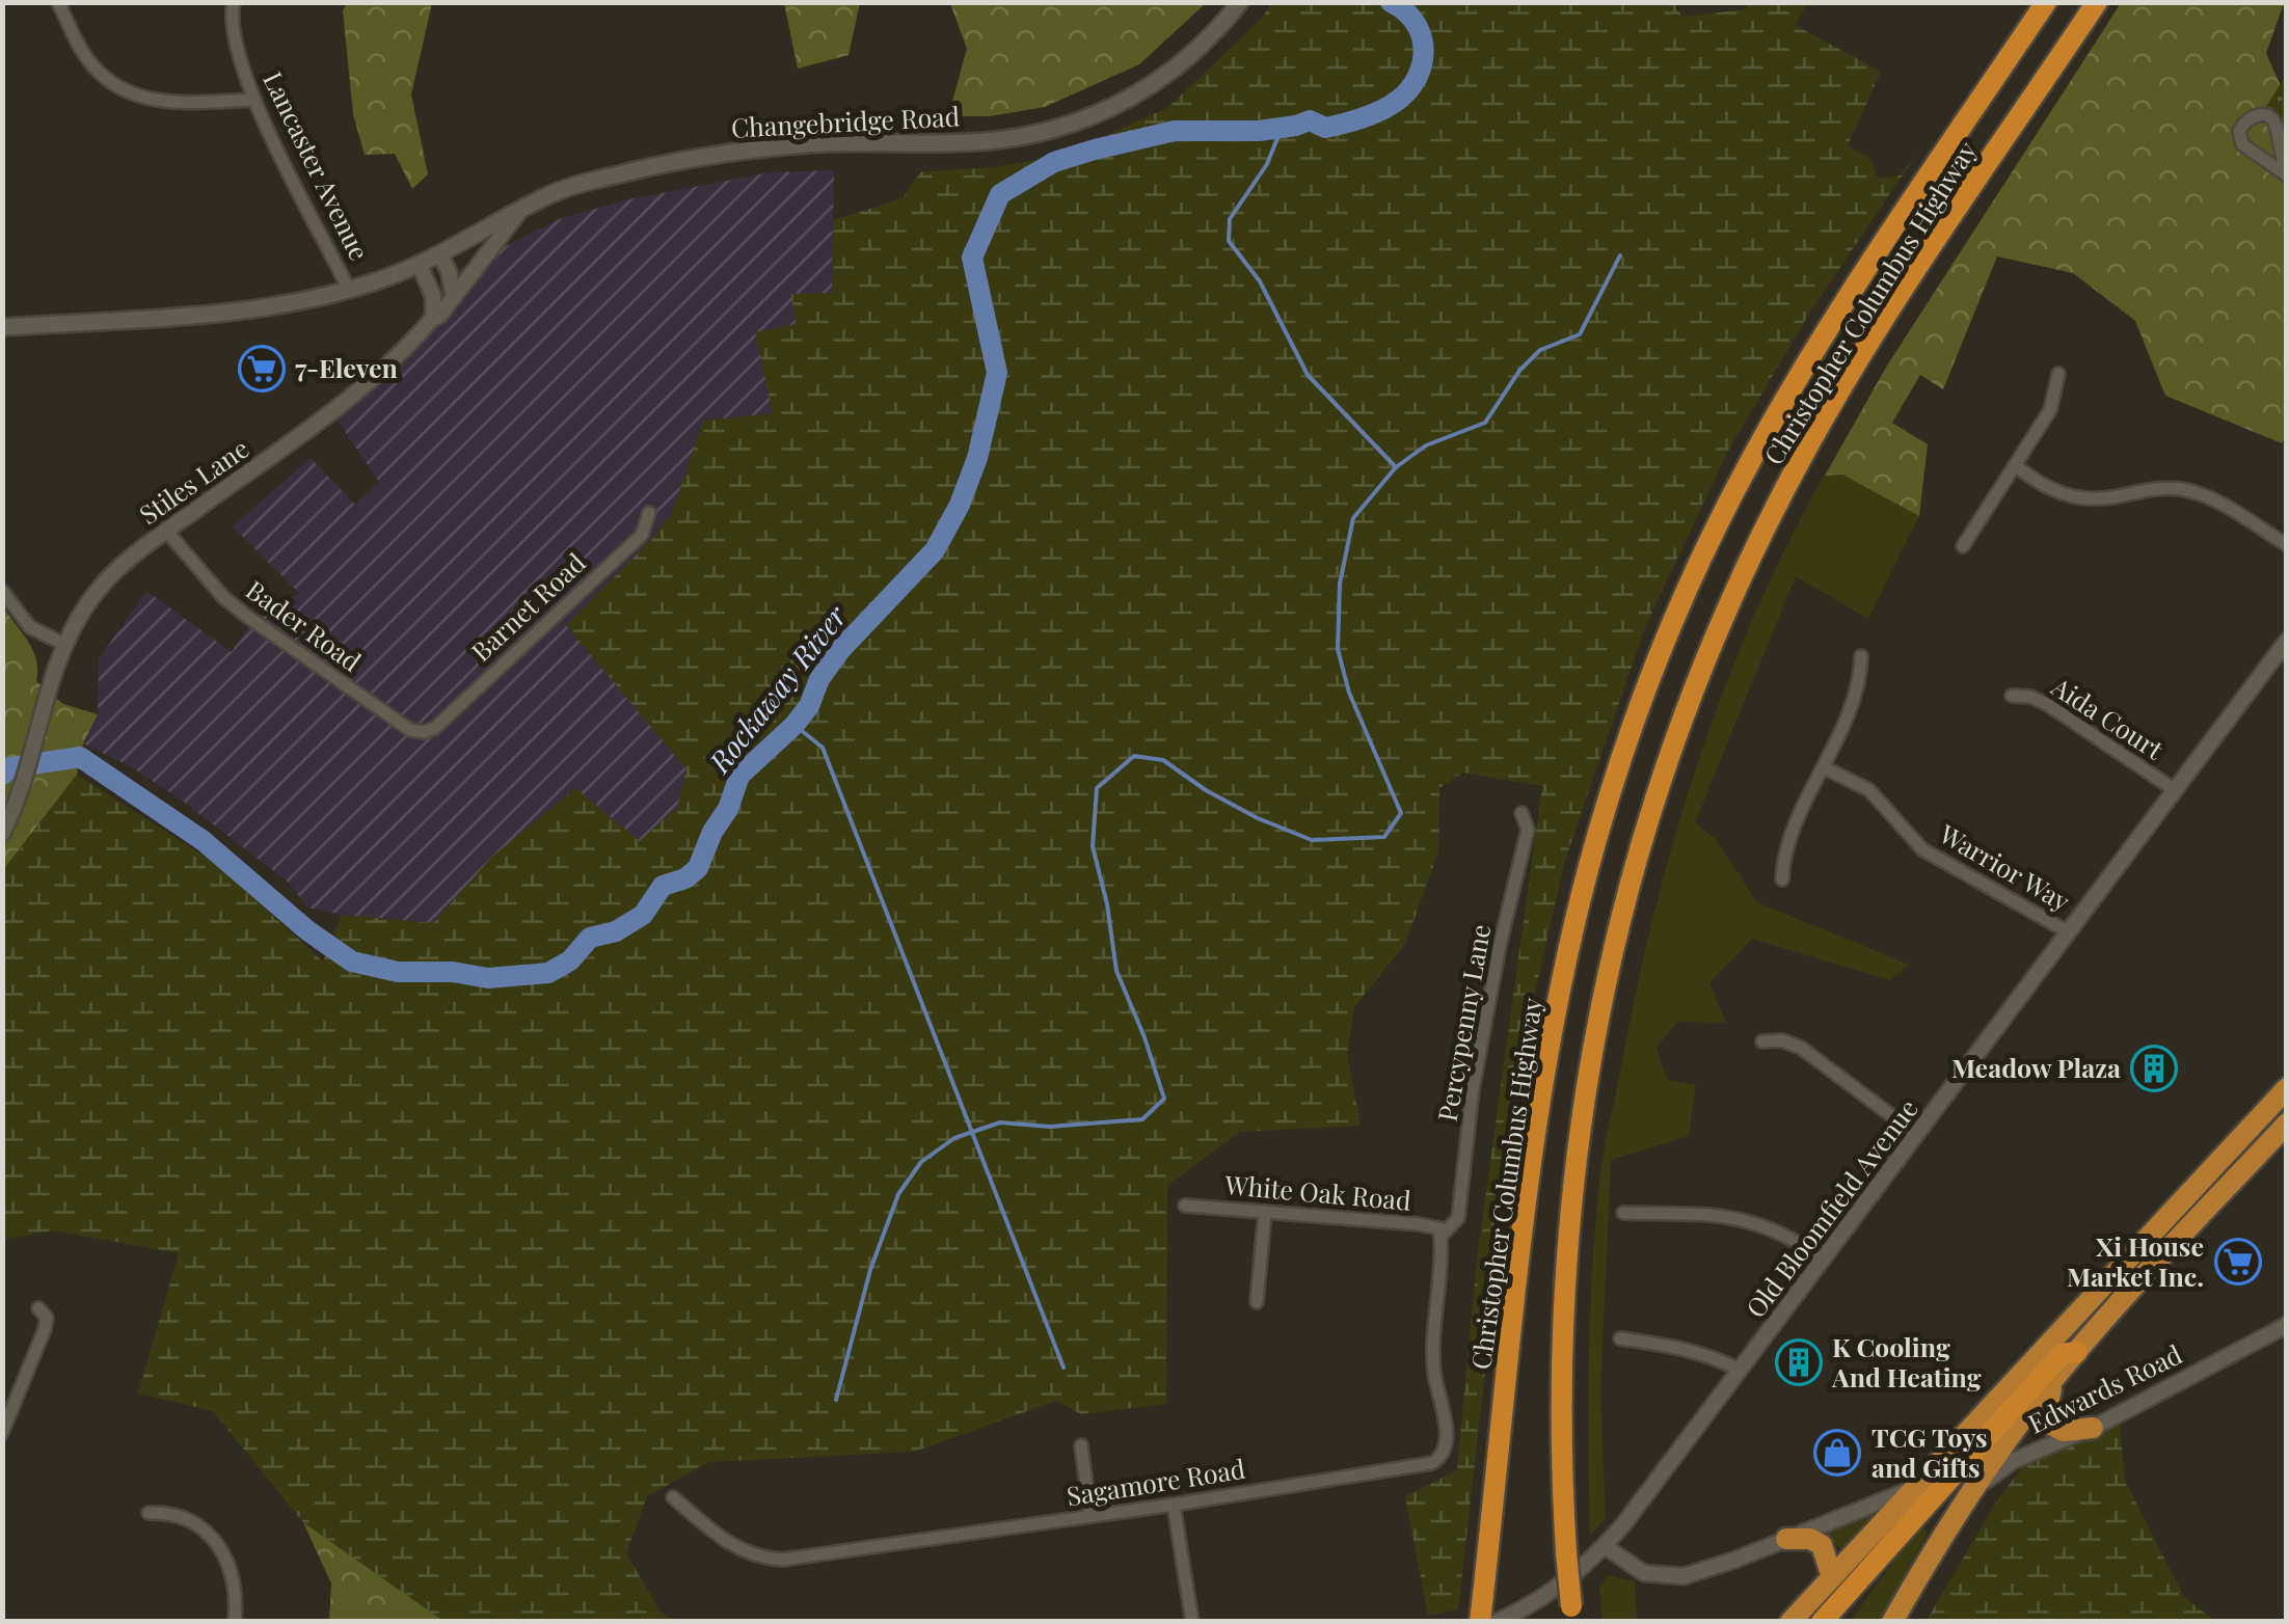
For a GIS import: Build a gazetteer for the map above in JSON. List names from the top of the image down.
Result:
{
  "streets": {
    "highway": ["Christopher Columbus Highway"],
    "main road": ["Changebridge Road"],
    "street": [
      "Lancaster Avenue",
      "Stiles Lane",
      "Barnet Road",
      "Bader Road",
      "Aida Court",
      "Warrior Way",
      "Percypenny Lane",
      "White Oak Road",
      "Old Bloomfield Avenue",
      "Edwards Road",
      "Sagamore Road"
    ]
  },
  "crossings": [
    ["Changebridge Road", "Lancaster Avenue"],
    ["Changebridge Road", "Stiles Lane"],
    ["Stiles Lane", "Bader Road"],
    ["Barnet Road", "Bader Road"],
    ["Aida Court", "Old Bloomfield Avenue"],
    ["Warrior Way", "Old Bloomfield Avenue"],
    ["Percypenny Lane", "White Oak Road"],
    ["Percypenny Lane", "Sagamore Road"],
    ["White Oak Road", "Sagamore Road"]
  ],
  "water": ["Rockaway River"],
  "places": {
    "supermarket": ["7-Eleven", "Xi House Market Inc."],
    "building": ["Meadow Plaza", "K Cooling And Heating"],
    "shop": ["TCG Toys and Gifts"]
  }
}
